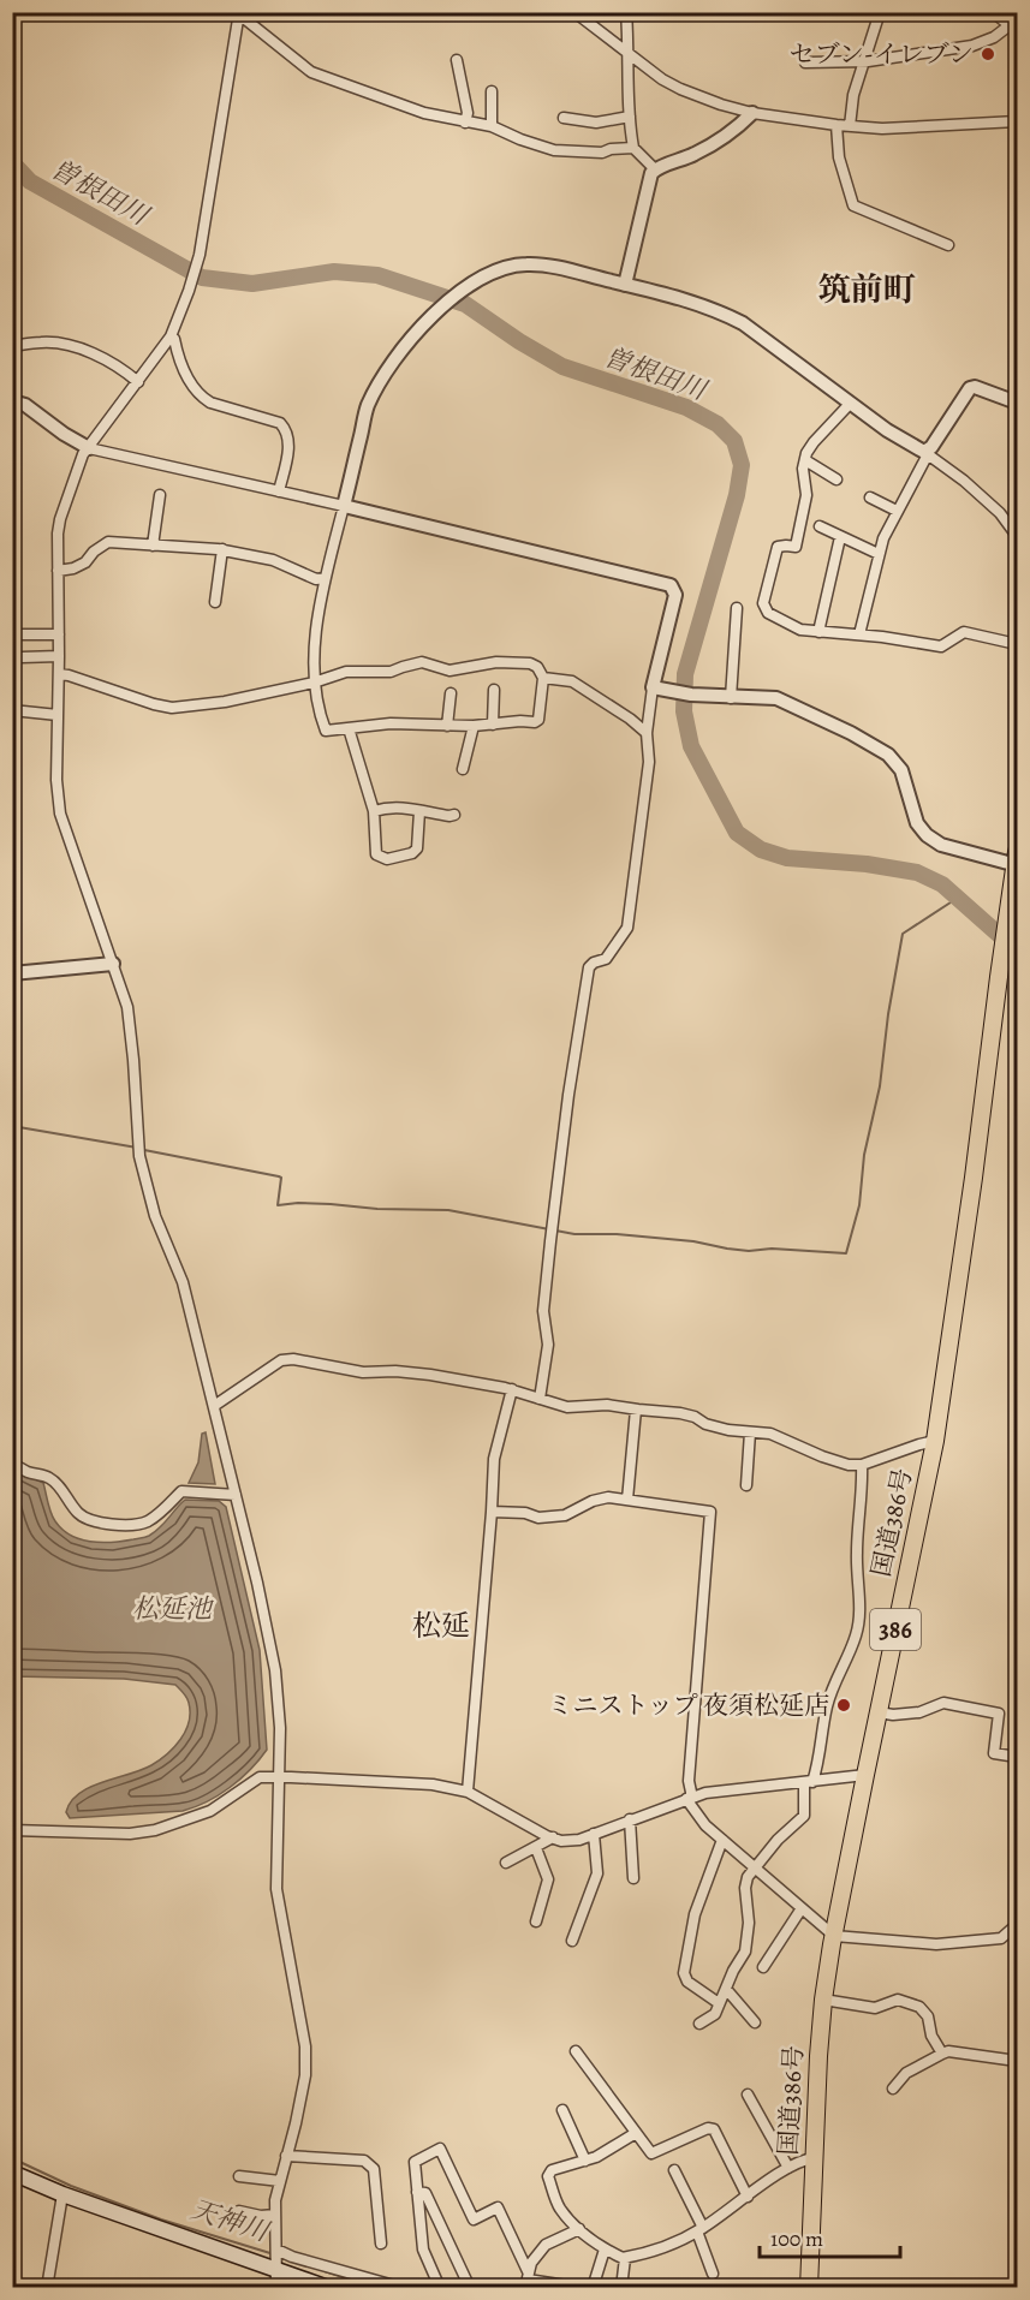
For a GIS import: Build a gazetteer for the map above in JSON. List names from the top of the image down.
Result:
{
  "streets": {
    "highway": ["国道386号", "386"]
  },
  "districts": ["筑前町", "松延"],
  "water": ["曽根田川", "松延池", "天神川"],
  "places": ["セブン-イレブン", "ミニストップ 夜須松延店"],
  "scale_bar": "100 m"
}
